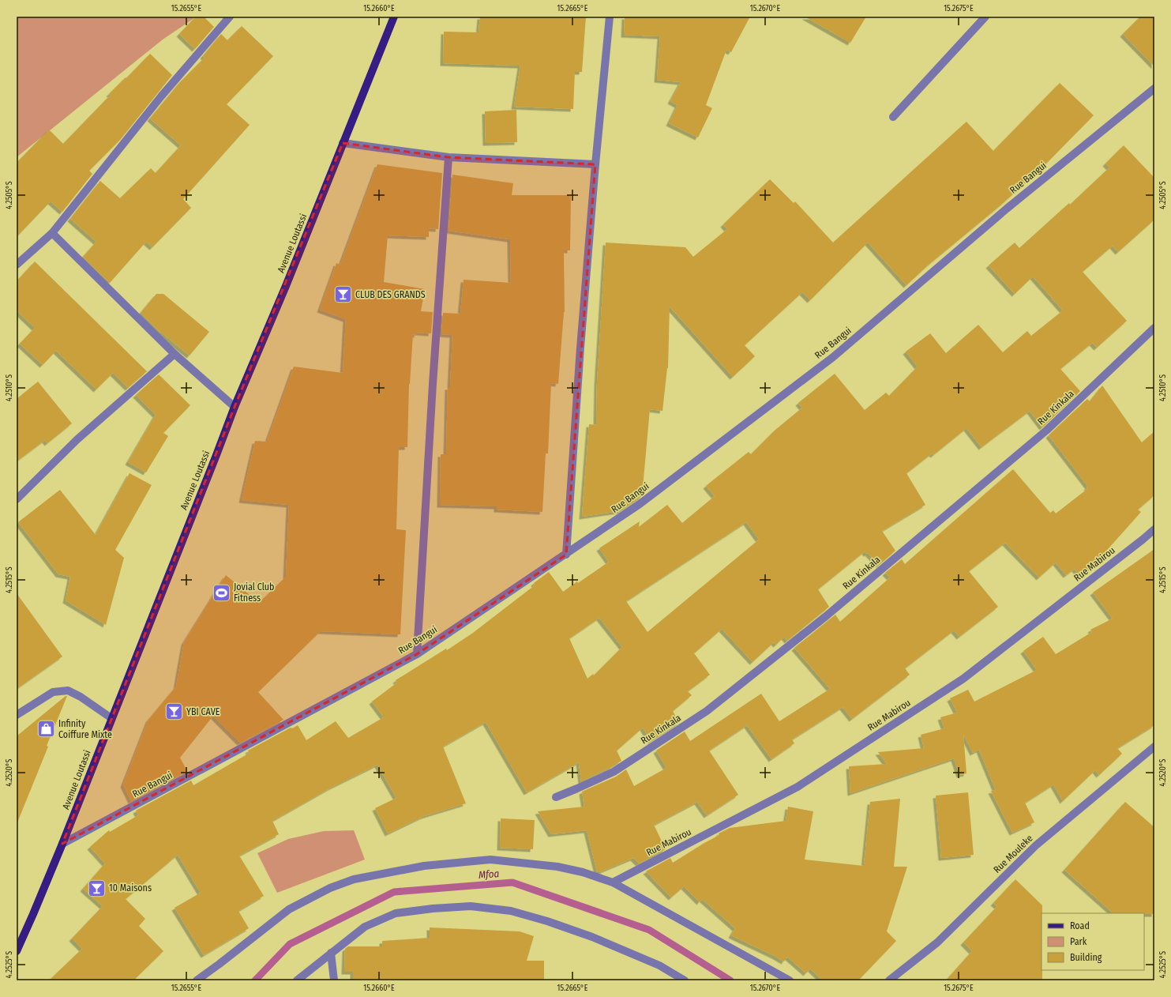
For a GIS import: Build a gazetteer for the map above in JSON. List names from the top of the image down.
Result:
{
  "streets": {
    "main road": ["Avenue Loutassi"],
    "street": [
      "Rue Bangui",
      "Rue Kinkala",
      "Rue Mabirou",
      "Rue Mouleke"
    ]
  },
  "crossings": [
    ["Rue Bangui", "Avenue Loutassi"]
  ],
  "water": ["Mfoa"],
  "places": {
    "bar": ["CLUB DES GRANDS", "YBI CAVE", "10 Maisons"],
    "sports": ["Jovial Club Fitness"],
    "shop": ["Infinity Coiffure Mixte"]
  },
  "legend": ["Road", "Park", "Building"],
  "coordinates": [
    "15.2655°E",
    "15.2660°E",
    "15.2665°E",
    "15.2670°E",
    "15.2675°E",
    "4.2505°S",
    "4.2510°S",
    "4.2515°S",
    "4.2520°S",
    "4.2525°S"
  ]
}
